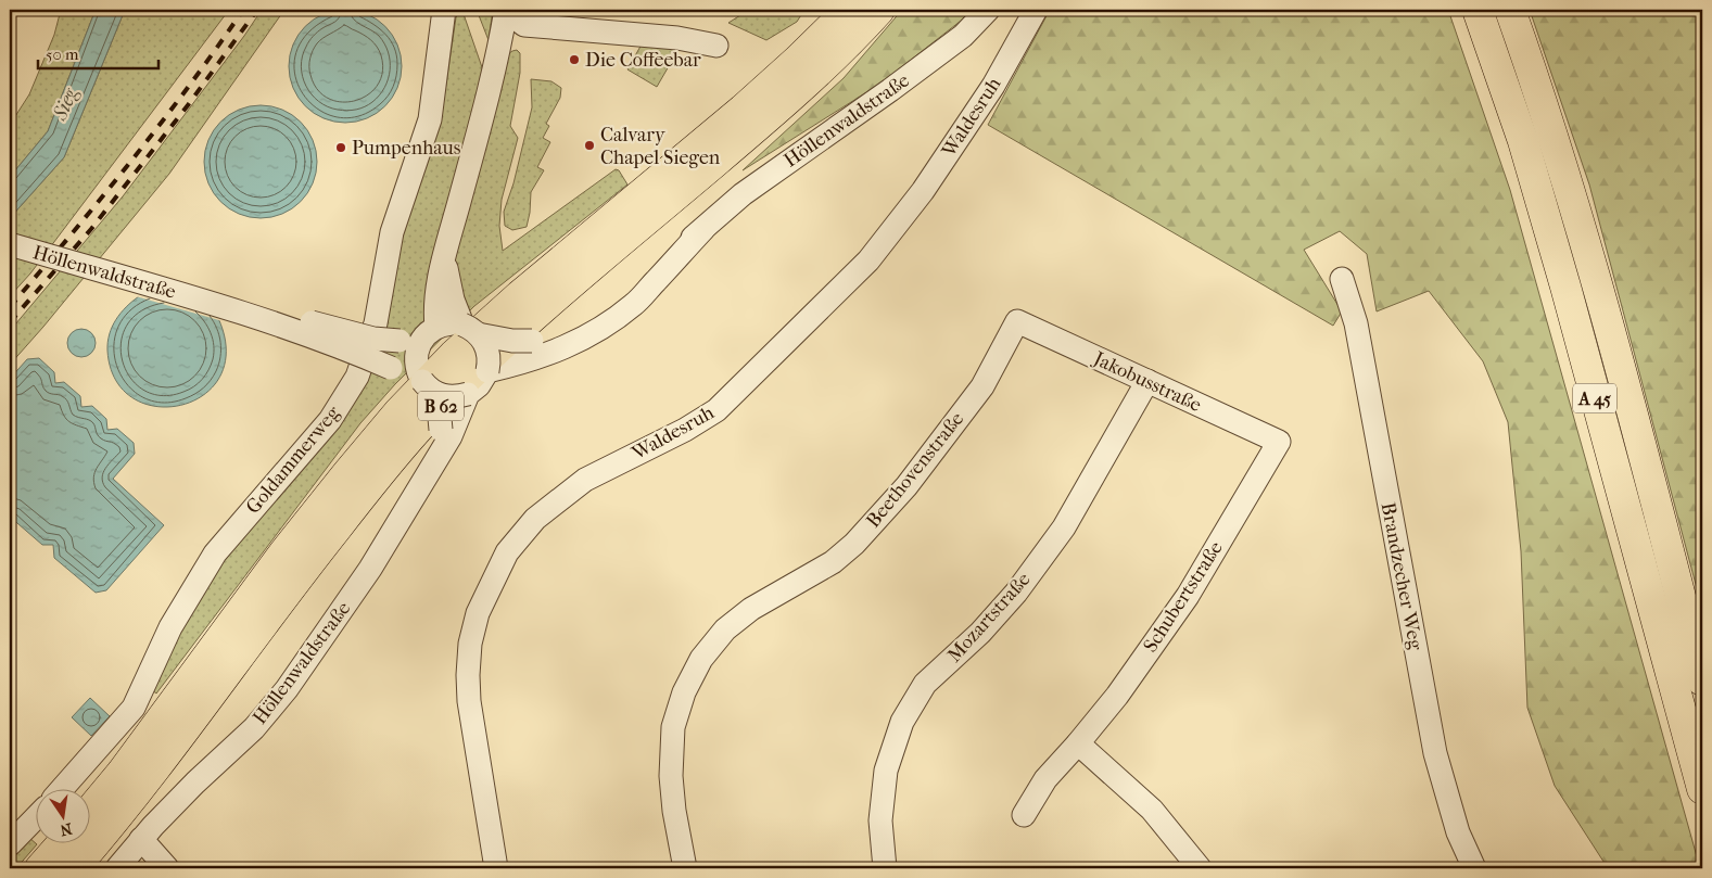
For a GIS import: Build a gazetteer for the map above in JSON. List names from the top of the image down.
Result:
{
  "streets": {
    "highway": ["A 45", "B 62"],
    "street": [
      "Waldesruh",
      "Höllenwaldstraße",
      "Jakobusstraße",
      "Goldammerweg",
      "Beethovenstraße",
      "Brandzecher Weg",
      "Schubertstraße",
      "Mozartstraße"
    ]
  },
  "crossings": [
    ["Jakobusstraße", "Beethovenstraße"],
    ["Jakobusstraße", "Schubertstraße"],
    ["Jakobusstraße", "Mozartstraße"]
  ],
  "water": ["Sieg"],
  "places": ["Die Coffeebar", "Calvary Chapel Siegen", "Pumpenhaus"],
  "scale_bar": "50 m",
  "north": "bottom"
}
